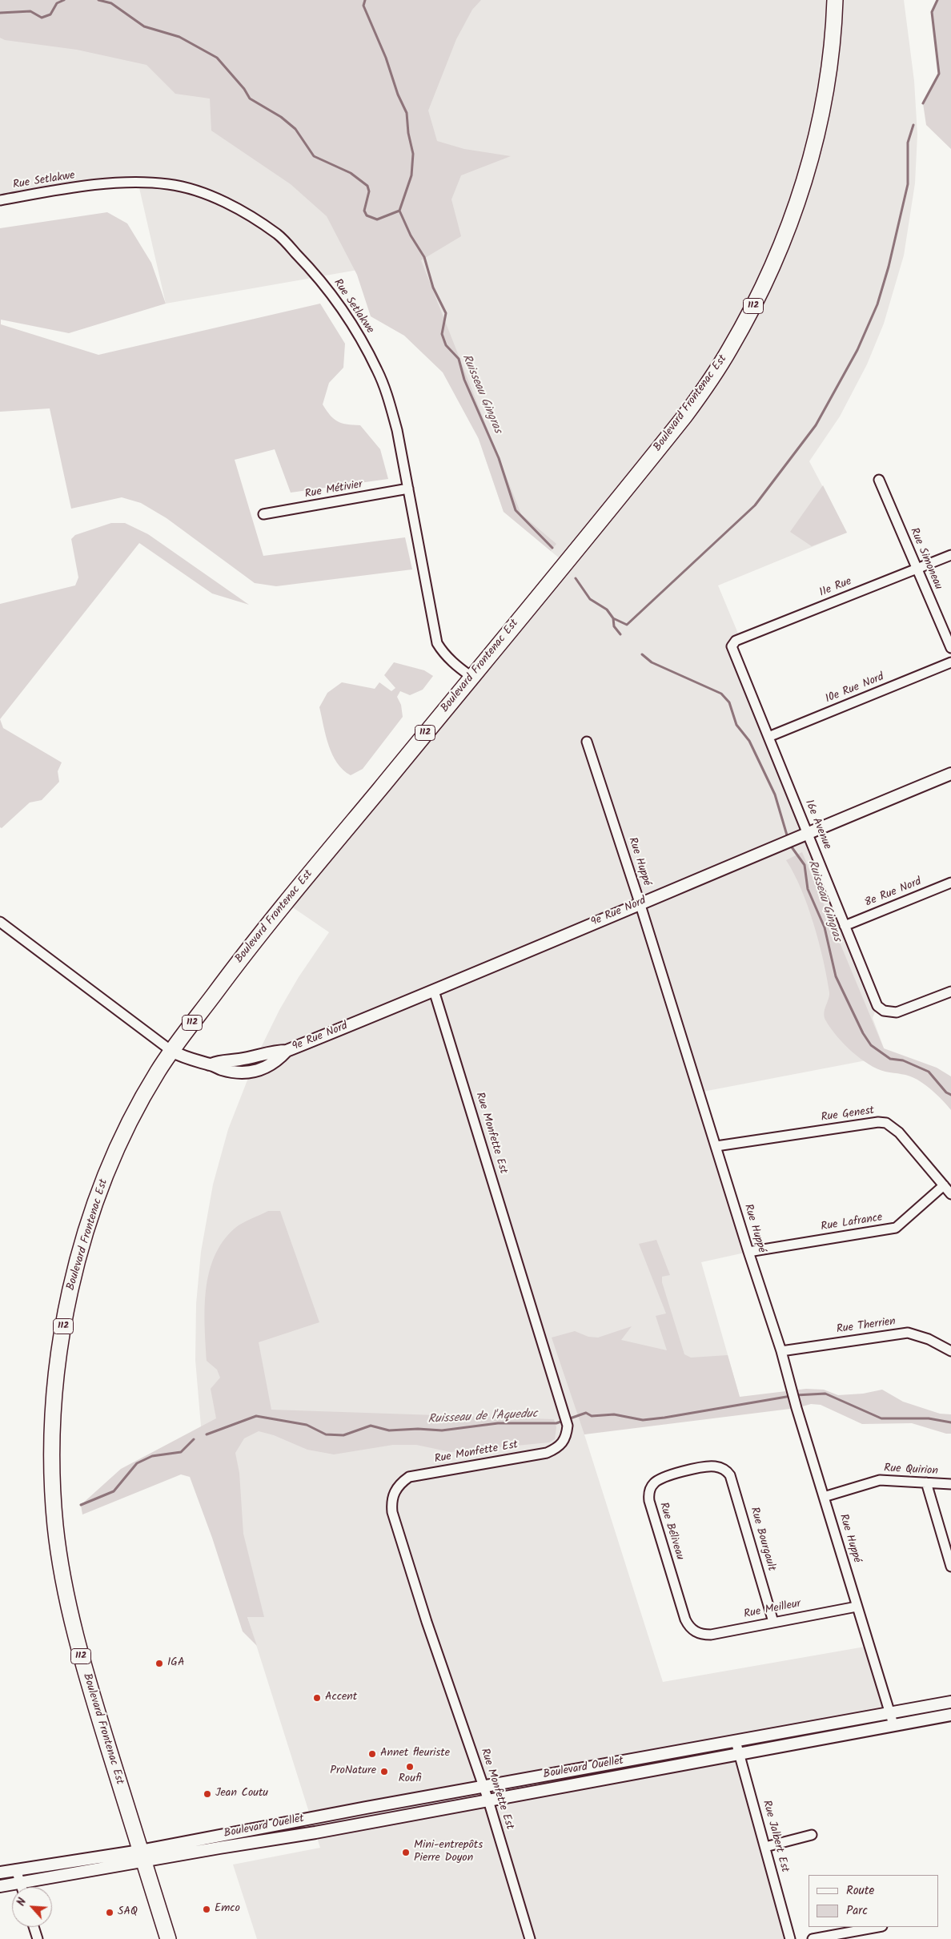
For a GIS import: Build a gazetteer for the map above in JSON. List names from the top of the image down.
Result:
{
  "streets": {
    "main road": ["112", "Boulevard Frontenac Est"],
    "street": [
      "Rue Setlakwe",
      "Rue Métivier",
      "Rue Simoneau",
      "11e Rue",
      "10e Rue Nord",
      "16e Avenue",
      "Rue Huppé",
      "8e Rue Nord",
      "9e Rue Nord",
      "Rue Genest",
      "Rue Monfette Est",
      "Rue Lafrance",
      "Rue Therrien",
      "Rue Quirion",
      "Rue Béliveau",
      "Rue Bourgault",
      "Rue Meilleur",
      "Boulevard Ouellet",
      "Rue Jalbert Est"
    ]
  },
  "crossings": [
    ["Rue Setlakwe", "Boulevard Frontenac Est"],
    ["Rue Setlakwe", "Rue Métivier"],
    ["Boulevard Frontenac Est", "9e Rue Nord"],
    ["Boulevard Frontenac Est", "Boulevard Ouellet"],
    ["Rue Simoneau", "11e Rue"],
    ["11e Rue", "16e Avenue"],
    ["10e Rue Nord", "16e Avenue"],
    ["16e Avenue", "8e Rue Nord"],
    ["16e Avenue", "9e Rue Nord"],
    ["Rue Huppé", "9e Rue Nord"],
    ["Rue Huppé", "Rue Genest"],
    ["Rue Huppé", "Rue Lafrance"],
    ["Rue Huppé", "Rue Therrien"],
    ["Rue Huppé", "Rue Quirion"],
    ["Rue Huppé", "Rue Meilleur"],
    ["Rue Huppé", "Boulevard Ouellet"],
    ["9e Rue Nord", "Rue Monfette Est"],
    ["Rue Genest", "Rue Lafrance"],
    ["Rue Monfette Est", "Boulevard Ouellet"],
    ["Rue Béliveau", "Rue Bourgault"],
    ["Rue Béliveau", "Rue Meilleur"],
    ["Rue Bourgault", "Rue Meilleur"],
    ["Boulevard Ouellet", "Rue Jalbert Est"]
  ],
  "water": ["Ruisseau Gingras", "Ruisseau de l'Aqueduc"],
  "places": [
    "IGA",
    "Accent",
    "Annet fleuriste",
    "Roufi",
    "ProNature",
    "Jean Coutu",
    "Mini-entrepôts Pierre Doyon",
    "Emco",
    "SAQ"
  ],
  "legend": ["Route", "Parc"],
  "north": "top left"
}
